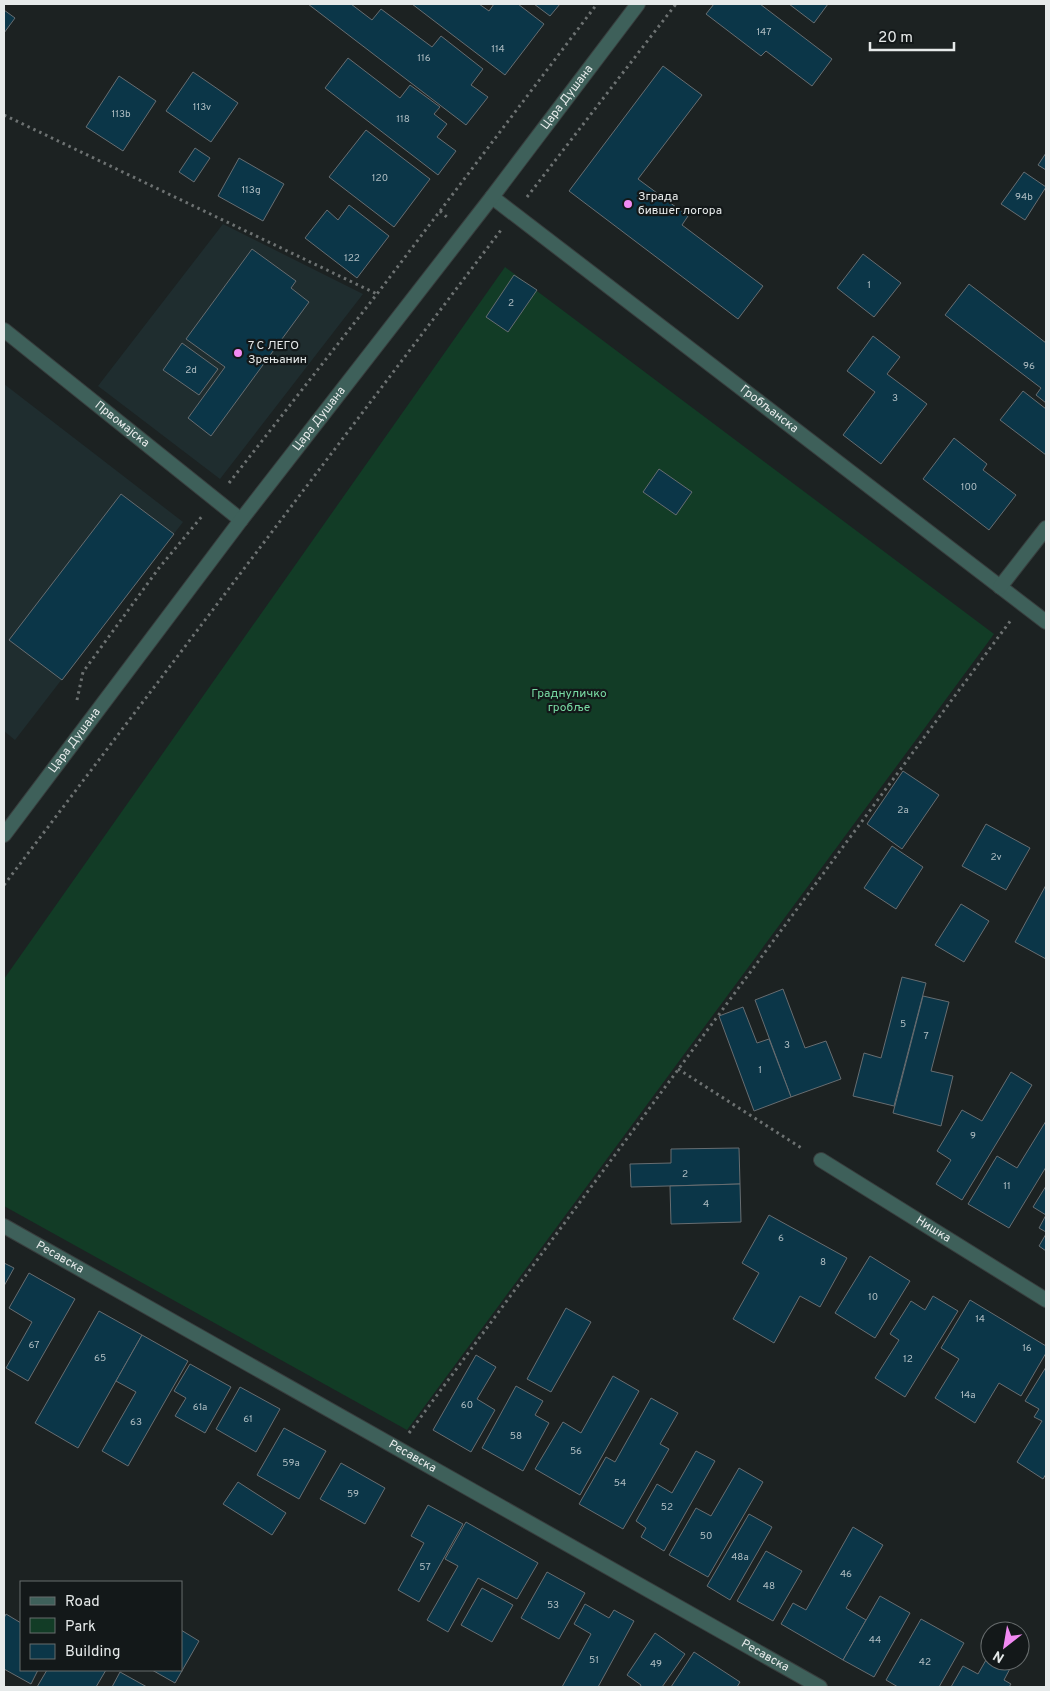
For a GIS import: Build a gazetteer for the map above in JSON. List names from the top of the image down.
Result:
{
  "streets": {
    "street": [
      "Цара Душана",
      "Гробљанска",
      "Првомајска",
      "Нишка",
      "Ресавска"
    ]
  },
  "crossings": [
    ["Цара Душана", "Гробљанска"],
    ["Цара Душана", "Првомајска"]
  ],
  "parks": ["Граднуличко гробље"],
  "places": ["Зграда бившег логора", "7 С ЛЕГО Зрењанин"],
  "house_numbers": [
    "147",
    "114",
    "116",
    "113v",
    "113b",
    "118",
    "120",
    "113g",
    "94b",
    "122",
    "1",
    "2",
    "96",
    "2d",
    "3",
    "100",
    "2a",
    "2v",
    "5",
    "7",
    "3",
    "1",
    "9",
    "2",
    "11",
    "4",
    "6",
    "8",
    "10",
    "14",
    "67",
    "16",
    "65",
    "12",
    "14a",
    "60",
    "61a",
    "61",
    "63",
    "58",
    "56",
    "59a",
    "54",
    "59",
    "52",
    "50",
    "48a",
    "57",
    "46",
    "48",
    "53",
    "44",
    "51",
    "42",
    "49"
  ],
  "legend": ["Road", "Park", "Building"],
  "scale_bar": "20 m",
  "north": "bottom left"
}
